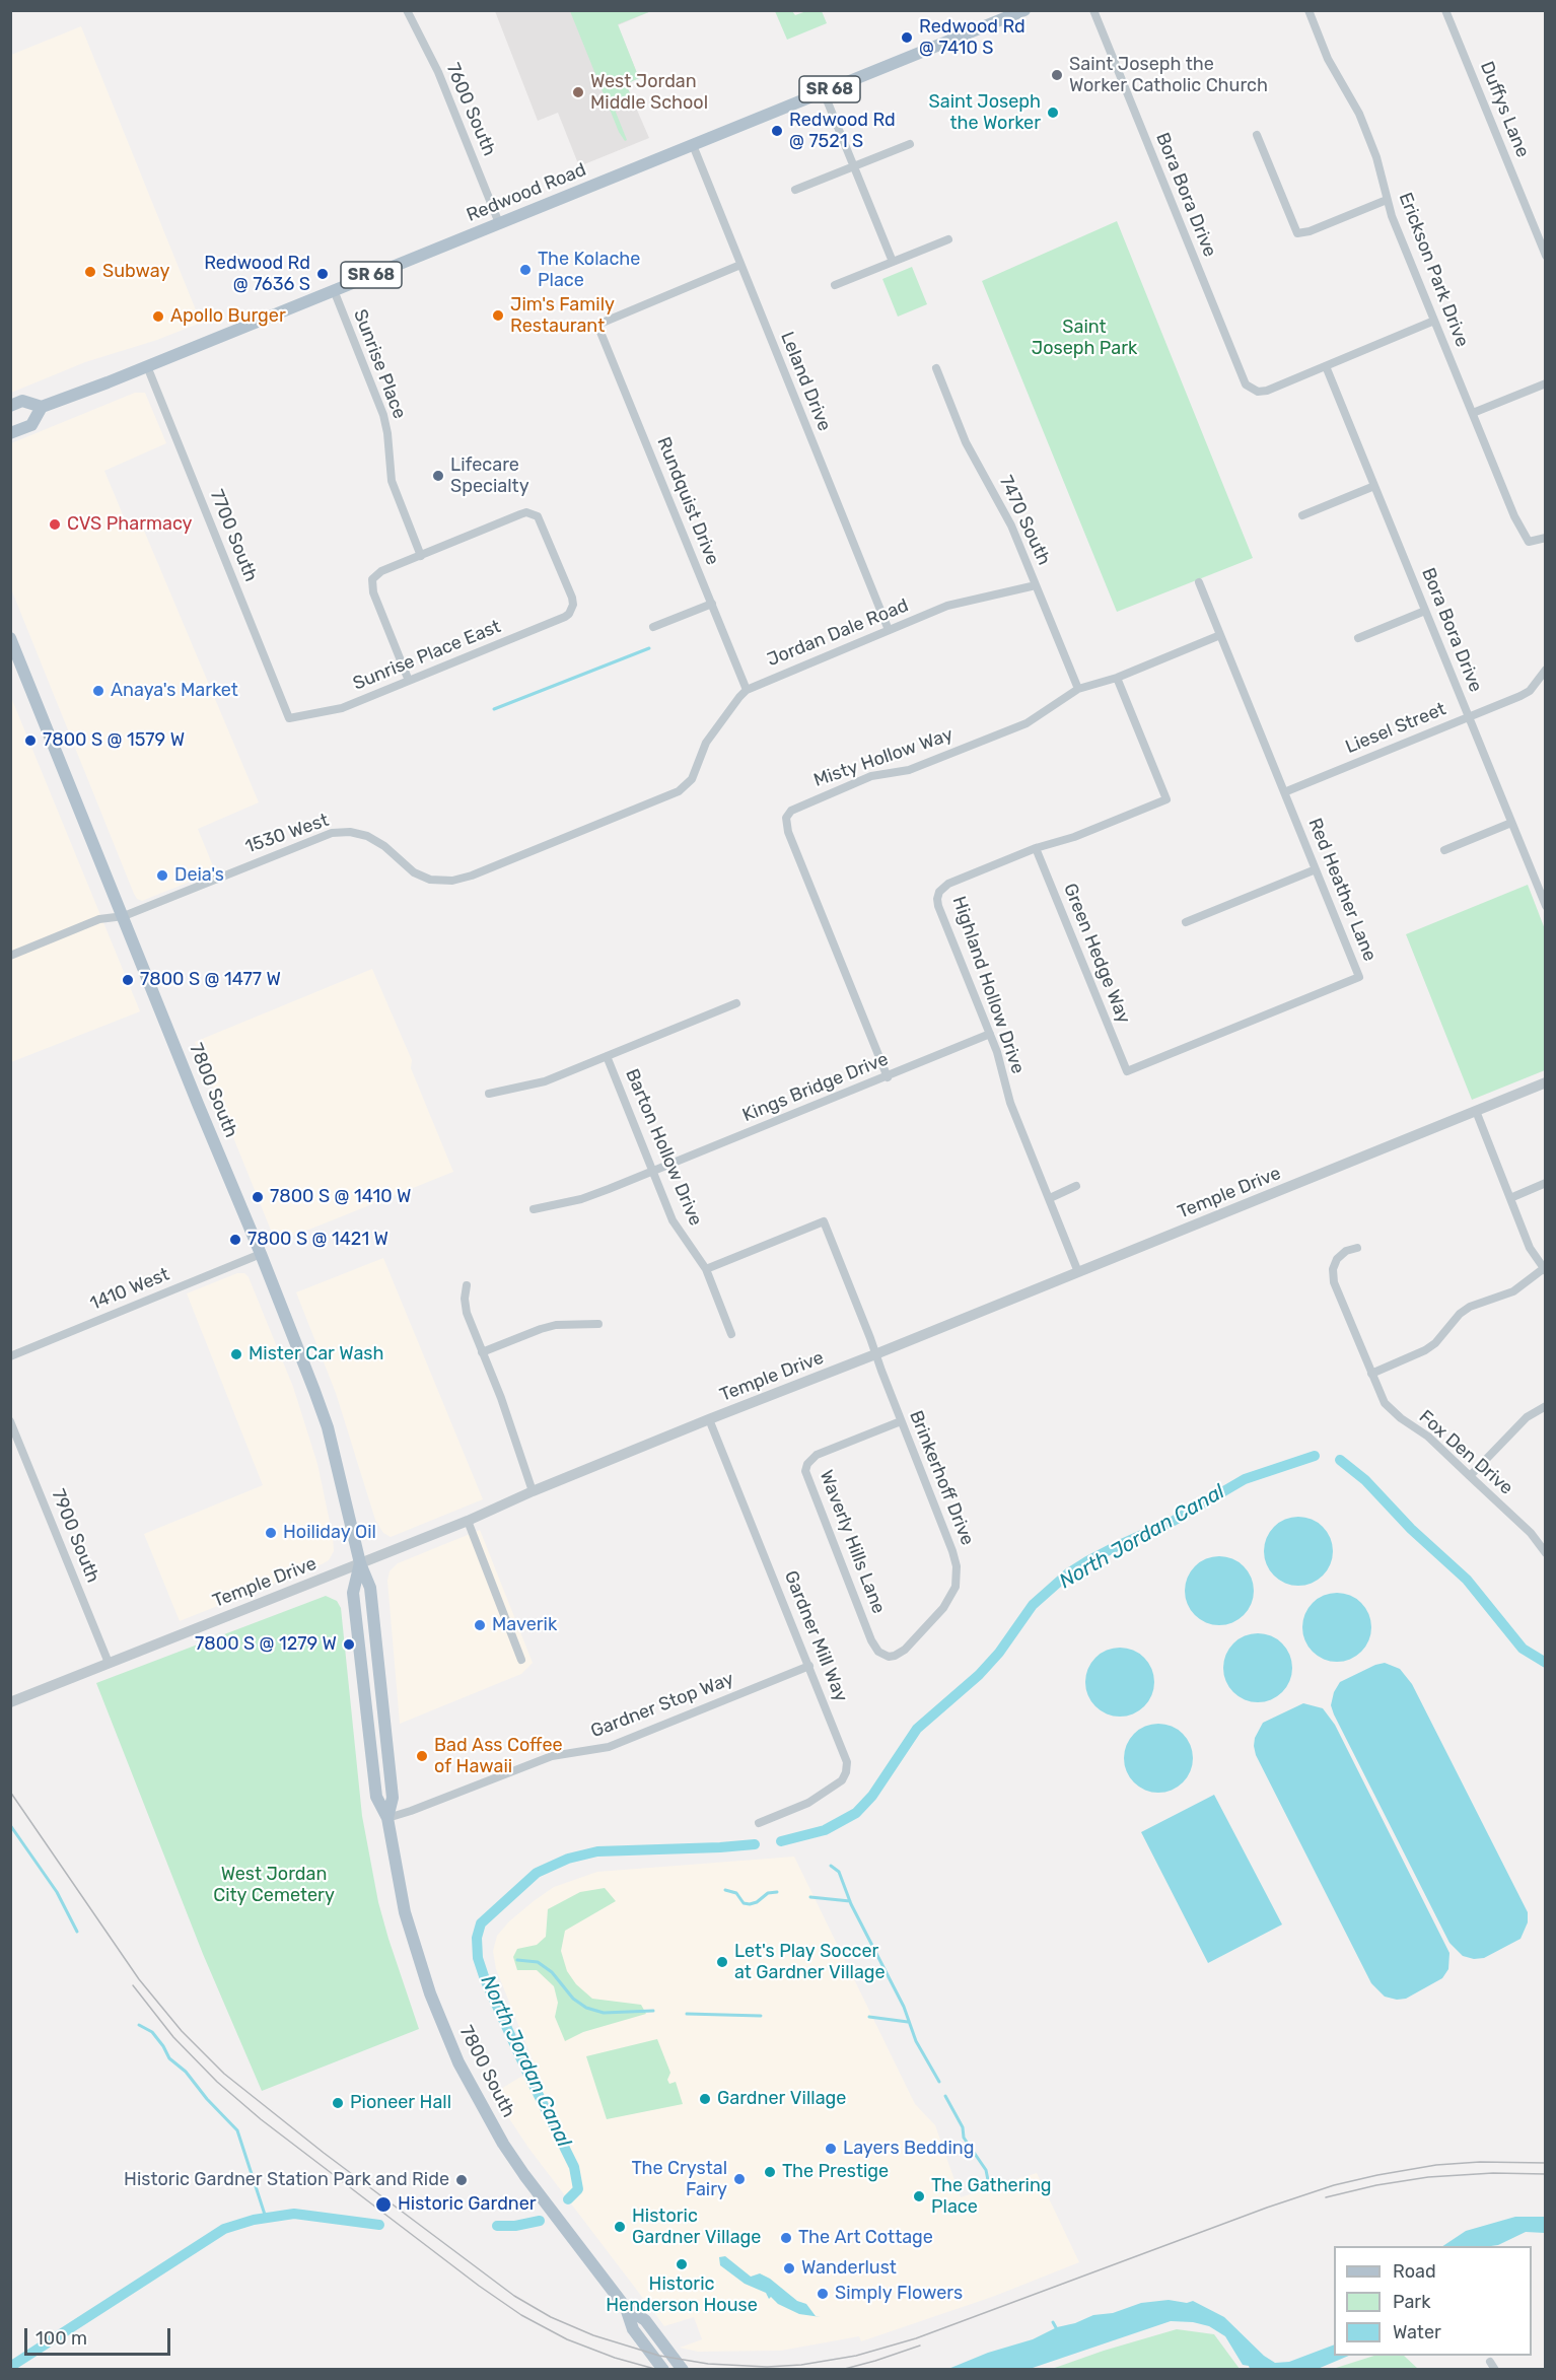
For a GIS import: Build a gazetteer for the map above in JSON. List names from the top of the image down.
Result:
{
  "streets": {
    "main road": ["SR 68", "Redwood Road", "7800 South"],
    "street": [
      "7600 South",
      "Duffys Lane",
      "Bora Bora Drive",
      "Erickson Park Drive",
      "Sunrise Place",
      "Leland Drive",
      "Rundquist Drive",
      "7470 South",
      "7700 South",
      "Jordan Dale Road",
      "Sunrise Place East",
      "Liesel Street",
      "Misty Hollow Way",
      "1530 West",
      "Red Heather Lane",
      "Green Hedge Way",
      "Highland Hollow Drive",
      "Kings Bridge Drive",
      "Barton Hollow Drive",
      "Temple Drive",
      "1410 West",
      "Fox Den Drive",
      "Brinkerhoff Drive",
      "7900 South",
      "Waverly Hills Lane",
      "Gardner Mill Way",
      "Gardner Stop Way"
    ]
  },
  "crossings": [
    ["7600 South", "Redwood Road"],
    ["Redwood Road", "Sunrise Place"],
    ["Redwood Road", "Leland Drive"],
    ["Redwood Road", "7700 South"],
    ["Bora Bora Drive", "Liesel Street"],
    ["Sunrise Place", "Sunrise Place East"],
    ["Leland Drive", "Rundquist Drive"],
    ["Leland Drive", "Jordan Dale Road"],
    ["Rundquist Drive", "Jordan Dale Road"],
    ["7470 South", "Jordan Dale Road"],
    ["7470 South", "Misty Hollow Way"],
    ["7700 South", "Sunrise Place East"],
    ["Jordan Dale Road", "1530 West"],
    ["Liesel Street", "Red Heather Lane"],
    ["Misty Hollow Way", "Kings Bridge Drive"],
    ["1530 West", "7800 South"],
    ["Red Heather Lane", "Green Hedge Way"],
    ["Green Hedge Way", "Highland Hollow Drive"],
    ["Highland Hollow Drive", "Kings Bridge Drive"],
    ["Highland Hollow Drive", "Temple Drive"],
    ["Kings Bridge Drive", "Barton Hollow Drive"],
    ["7800 South", "Temple Drive"],
    ["7800 South", "1410 West"],
    ["7800 South", "Gardner Stop Way"],
    ["Temple Drive", "Brinkerhoff Drive"],
    ["Temple Drive", "7900 South"],
    ["Temple Drive", "Gardner Mill Way"],
    ["Brinkerhoff Drive", "Waverly Hills Lane"],
    ["Gardner Mill Way", "Gardner Stop Way"]
  ],
  "water": ["North Jordan Canal"],
  "parks": ["Saint Joseph Park", "West Jordan City Cemetery"],
  "places": [
    "Redwood Rd @ 7410 S",
    "Saint Joseph the Worker Catholic Church",
    "West Jordan Middle School",
    "Saint Joseph the Worker",
    "Redwood Rd @ 7521 S",
    "The Kolache Place",
    "Subway",
    "Redwood Rd @ 7636 S",
    "Jim's Family Restaurant",
    "Apollo Burger",
    "Lifecare Specialty",
    "CVS Pharmacy",
    "Anaya's Market",
    "7800 S @ 1579 W",
    "Deia's",
    "7800 S @ 1477 W",
    "7800 S @ 1410 W",
    "7800 S @ 1421 W",
    "Mister Car Wash",
    "Hoiliday Oil",
    "Maverik",
    "7800 S @ 1279 W",
    "Bad Ass Coffee of Hawaii",
    "Let's Play Soccer at Gardner Village",
    "Gardner Village",
    "Pioneer Hall",
    "Layers Bedding",
    "The Prestige",
    "The Crystal Fairy",
    "Historic Gardner Station Park and Ride",
    "The Gathering Place",
    "Historic Gardner",
    "Historic Gardner Village",
    "The Art Cottage",
    "Historic Henderson House",
    "Wanderlust",
    "Simply Flowers"
  ],
  "legend": ["Road", "Park", "Water"],
  "scale_bar": "100 m"
}
